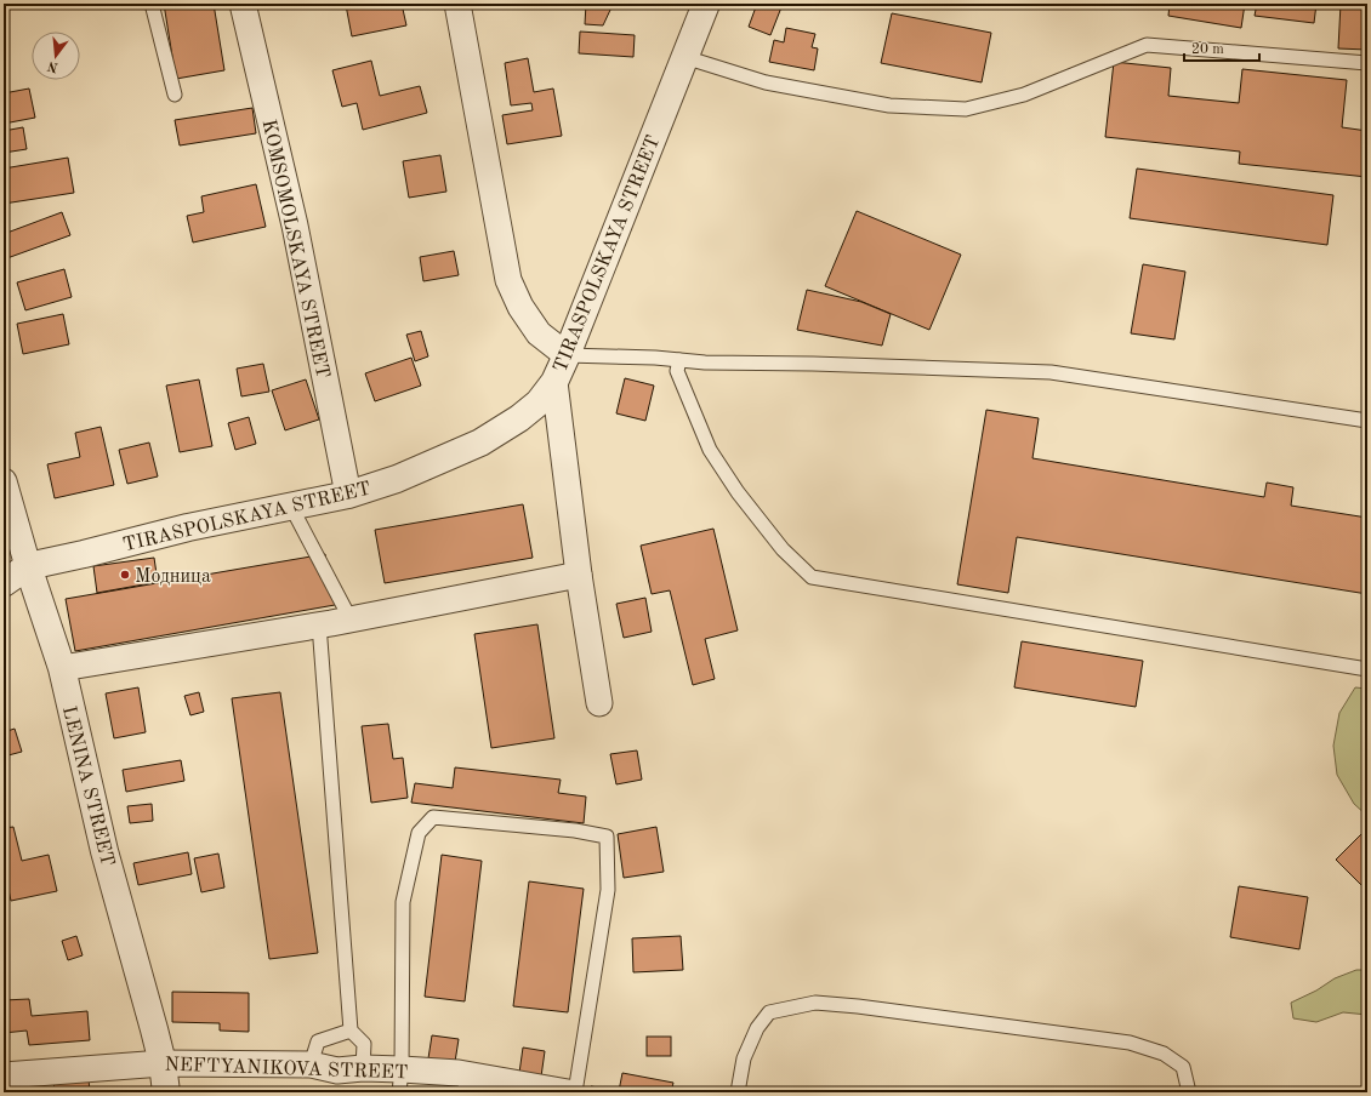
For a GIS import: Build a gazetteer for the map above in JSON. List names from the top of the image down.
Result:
{
  "streets": {
    "street": [
      "KOMSOMOLSKAYA STREET",
      "TIRASPOLSKAYA STREET",
      "LENINA STREET",
      "NEFTYANIKOVA STREET"
    ]
  },
  "crossings": [
    ["KOMSOMOLSKAYA STREET", "TIRASPOLSKAYA STREET"],
    ["TIRASPOLSKAYA STREET", "LENINA STREET"],
    ["LENINA STREET", "NEFTYANIKOVA STREET"]
  ],
  "places": ["Модница"],
  "scale_bar": "20 m",
  "north": "bottom"
}
